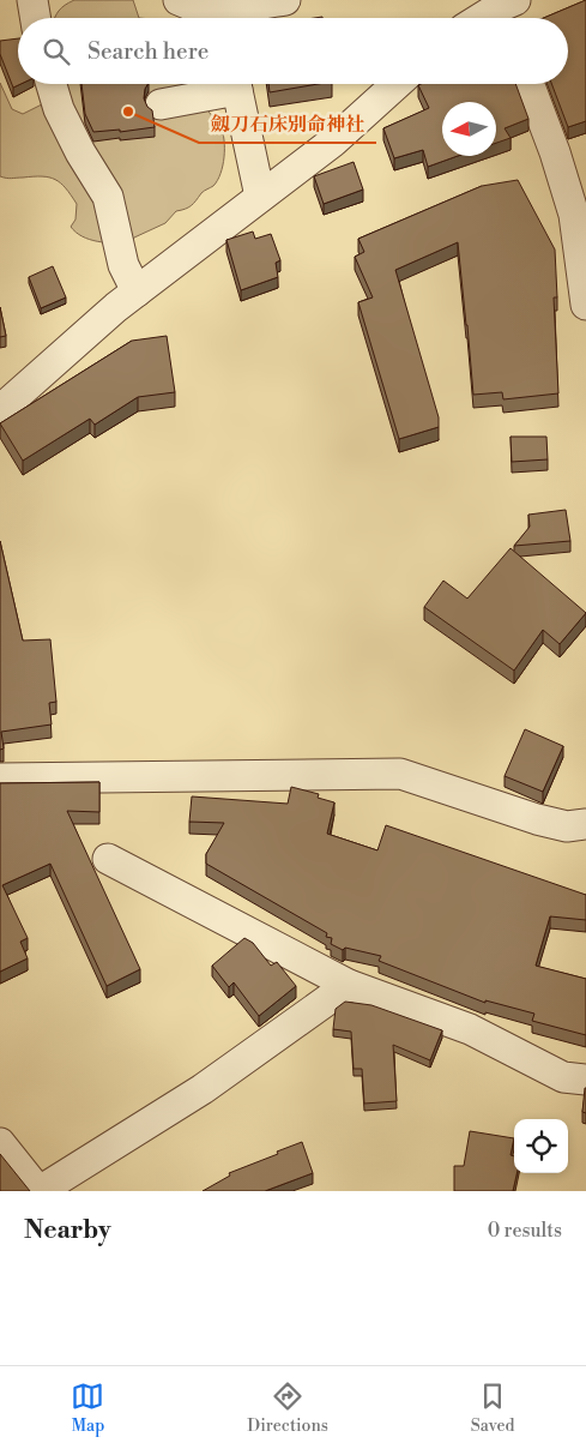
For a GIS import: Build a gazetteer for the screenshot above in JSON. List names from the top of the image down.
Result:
{
  "places": ["劔刀石床別命神社"],
  "north": "left",
  "page": {
    "search": "Search here",
    "heading": ["Nearby", "0 results"],
    "nav": ["Map", "Directions", "Saved"]
  }
}
